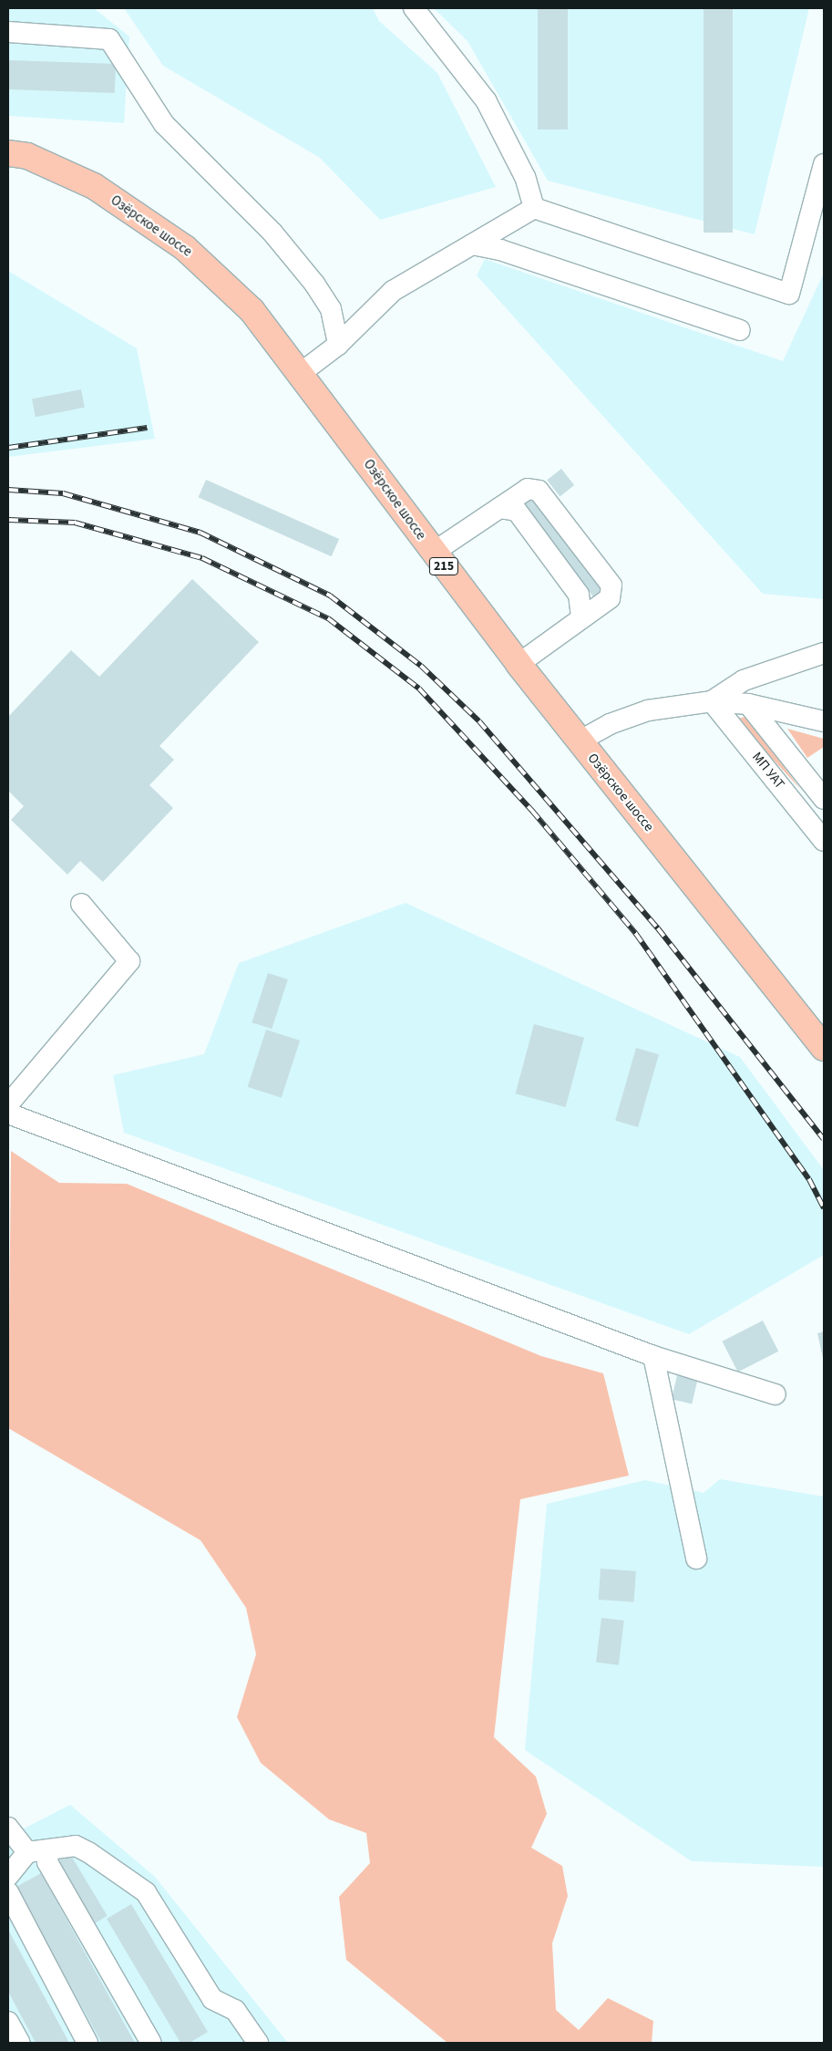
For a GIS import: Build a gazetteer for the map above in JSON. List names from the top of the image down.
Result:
{
  "streets": {
    "main road": ["Озёрское шоссе", "215"],
    "street": ["МП УАТ"]
  }
}
